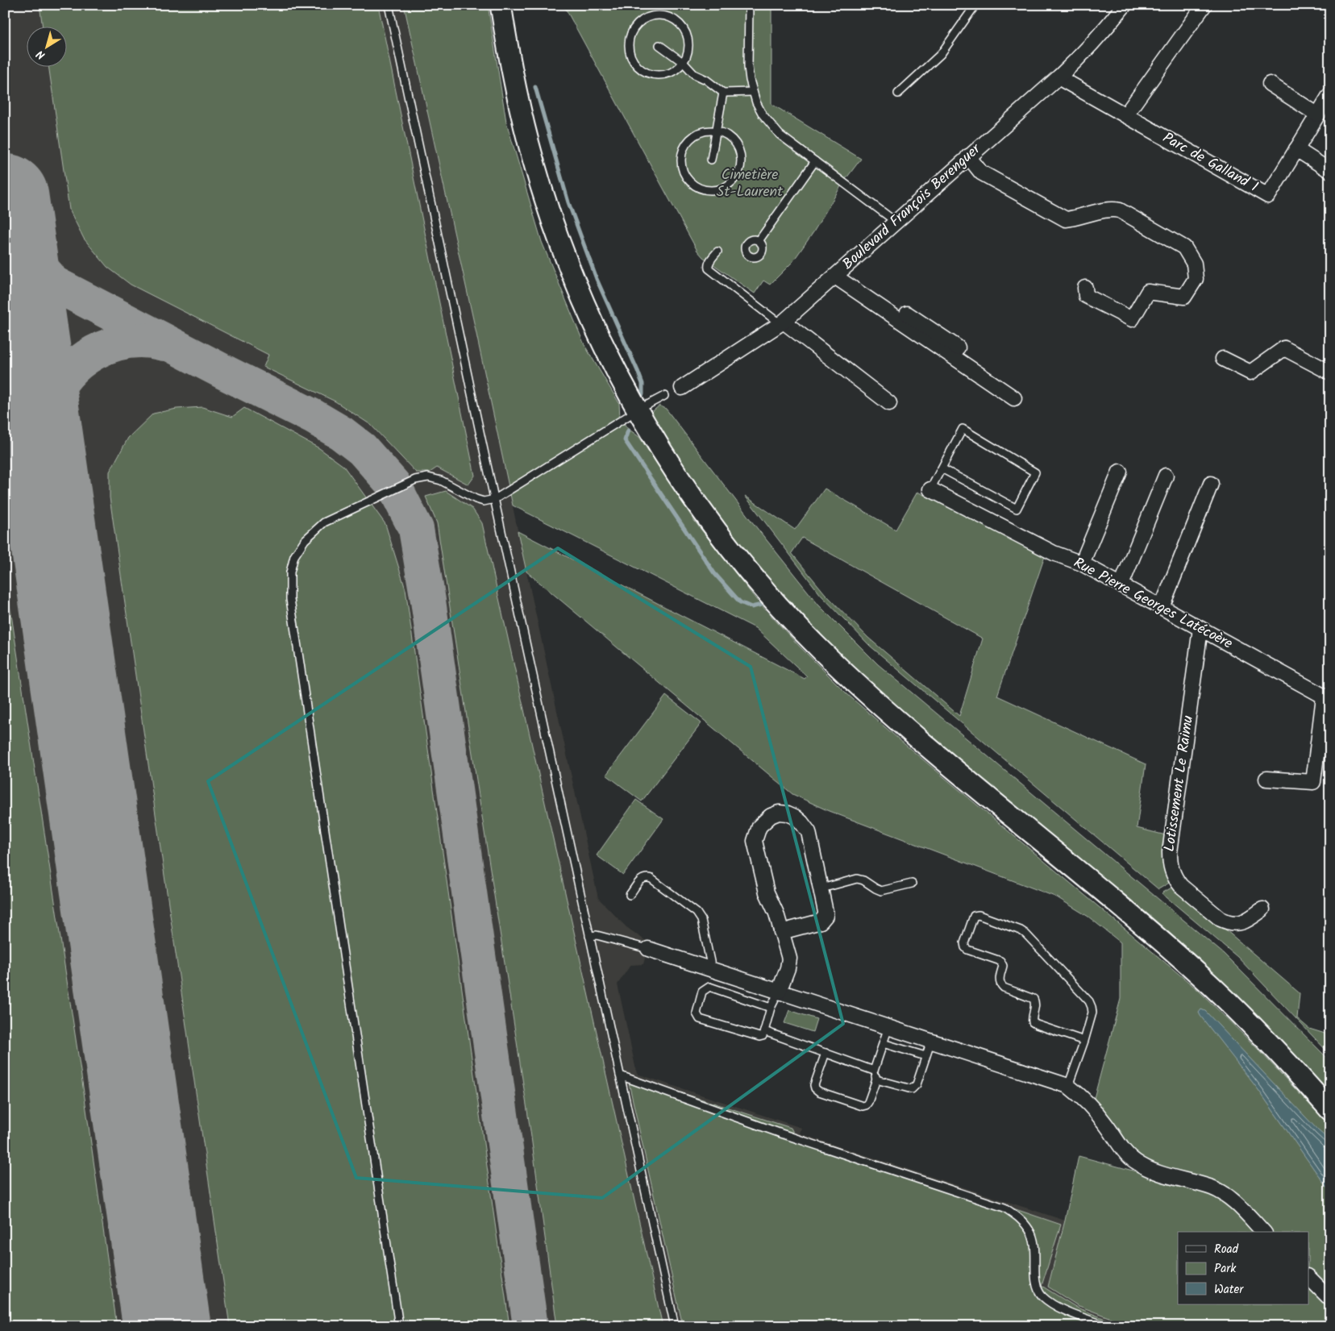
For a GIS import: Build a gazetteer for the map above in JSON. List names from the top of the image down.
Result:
{
  "streets": {
    "street": [
      "Parc de Galland 1",
      "Boulevard François Berenguer",
      "Rue Pierre Georges Latécoère",
      "Lotissement Le Raimu"
    ]
  },
  "crossings": [
    ["Parc de Galland 1", "Boulevard François Berenguer"],
    ["Rue Pierre Georges Latécoère", "Lotissement Le Raimu"]
  ],
  "parks": ["Cimetière St-Laurent"],
  "legend": ["Road", "Park", "Water"],
  "north": "bottom left"
}
